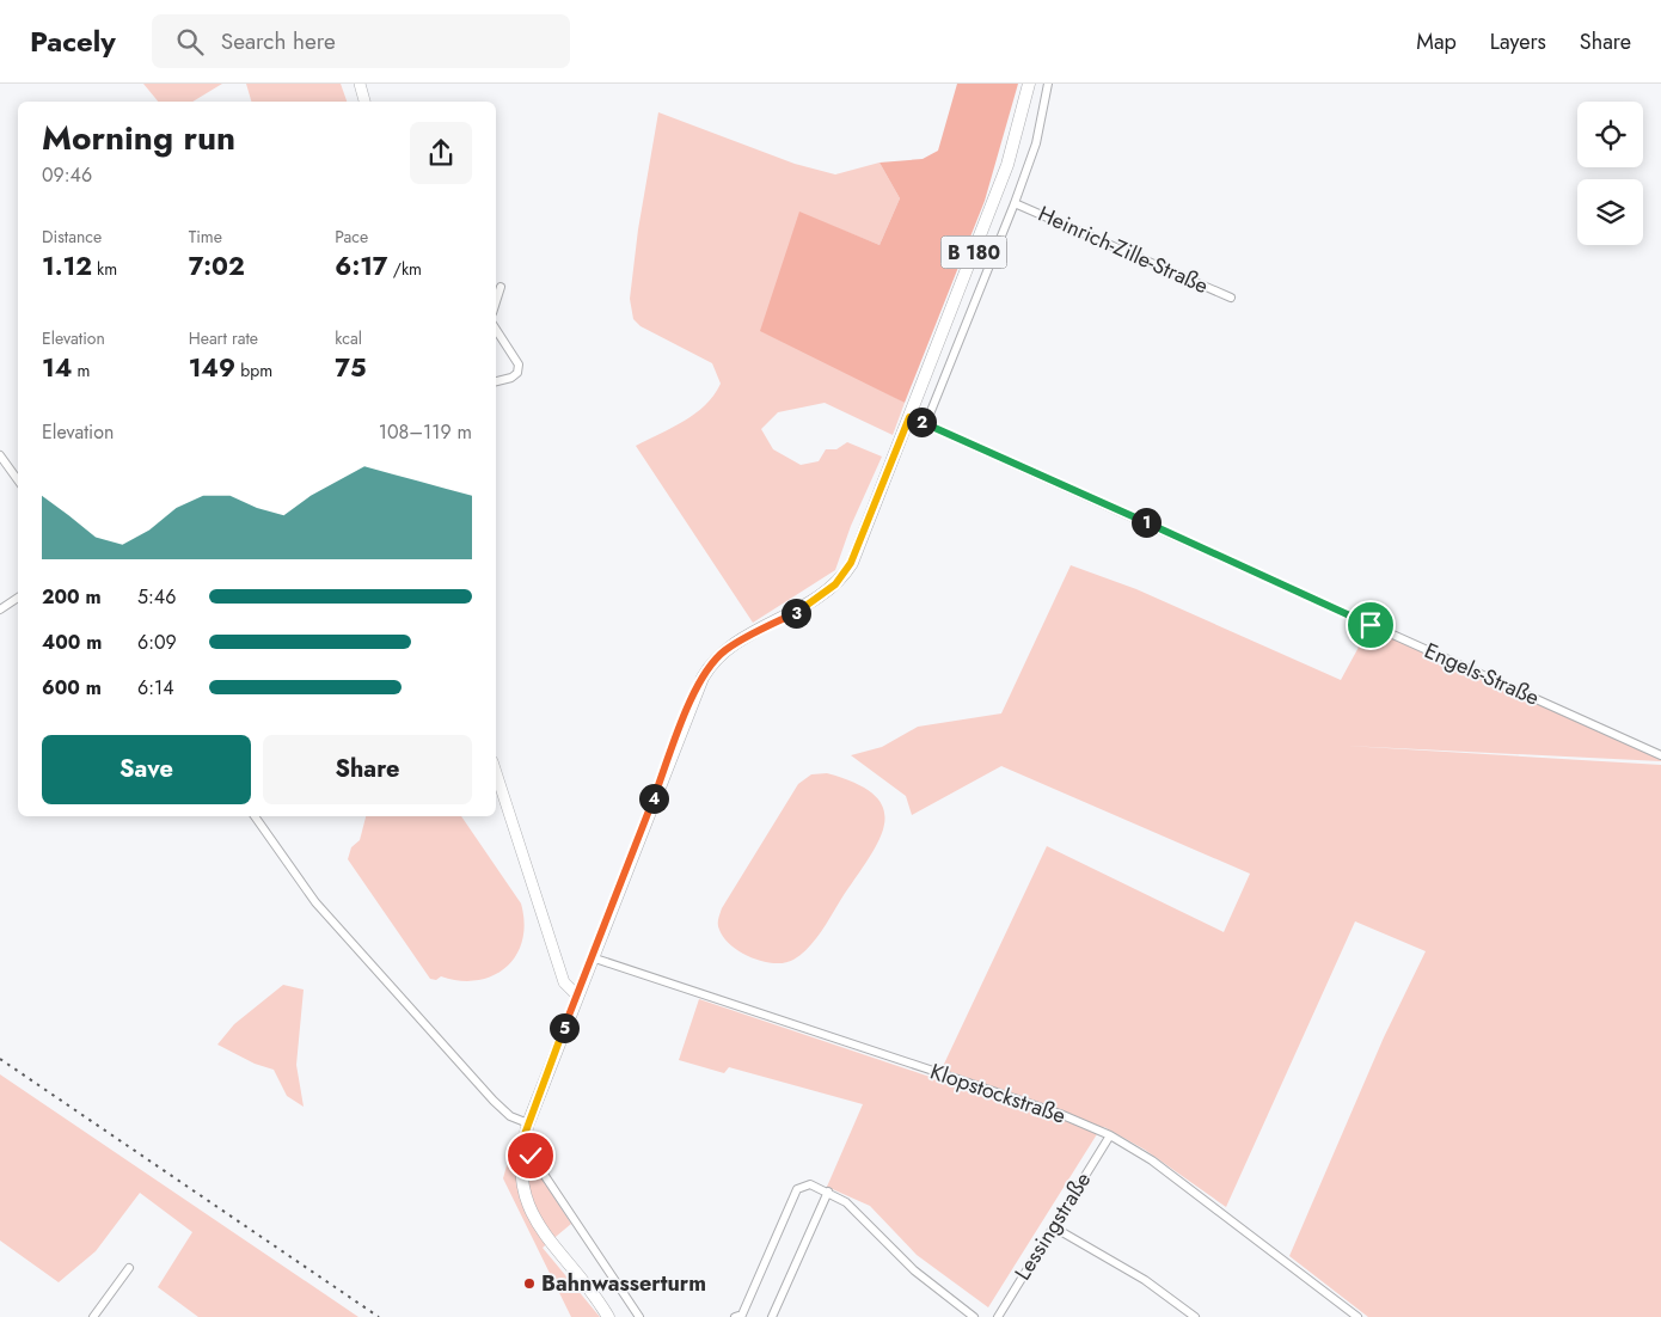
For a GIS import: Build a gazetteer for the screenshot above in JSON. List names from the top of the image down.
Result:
{
  "streets": {
    "main road": ["B 180"],
    "street": [
      "Heinrich-Zille-Straße",
      "Engels-Straße",
      "Klopstockstraße",
      "Lessingstraße"
    ]
  },
  "crossings": [
    ["B 180", "Engels-Straße"],
    ["B 180", "Klopstockstraße"],
    ["Klopstockstraße", "Lessingstraße"]
  ],
  "places": ["Bahnwasserturm"],
  "page": {
    "header": "Pacely",
    "search": "Search here",
    "nav": ["Map", "Layers", "Share"],
    "heading": ["Morning run", "09:46"],
    "stats": [
      ["Distance", "1.12 km"],
      ["Time", "7:02"],
      ["Pace", "6:17 /km"],
      ["Elevation", "14 m"],
      ["Heart rate", "149 bpm"],
      ["kcal", "75"]
    ],
    "chart": ["Elevation", "108–119 m"],
    "pins": [
      "2",
      "1",
      "3",
      "4",
      "5"
    ],
    "list": [
      {
        "name": "200 m",
        "note": "5:46"
      },
      {
        "name": "400 m",
        "note": "6:09"
      },
      {
        "name": "600 m",
        "note": "6:14"
      }
    ],
    "buttons": ["Save", "Share"]
  }
}
